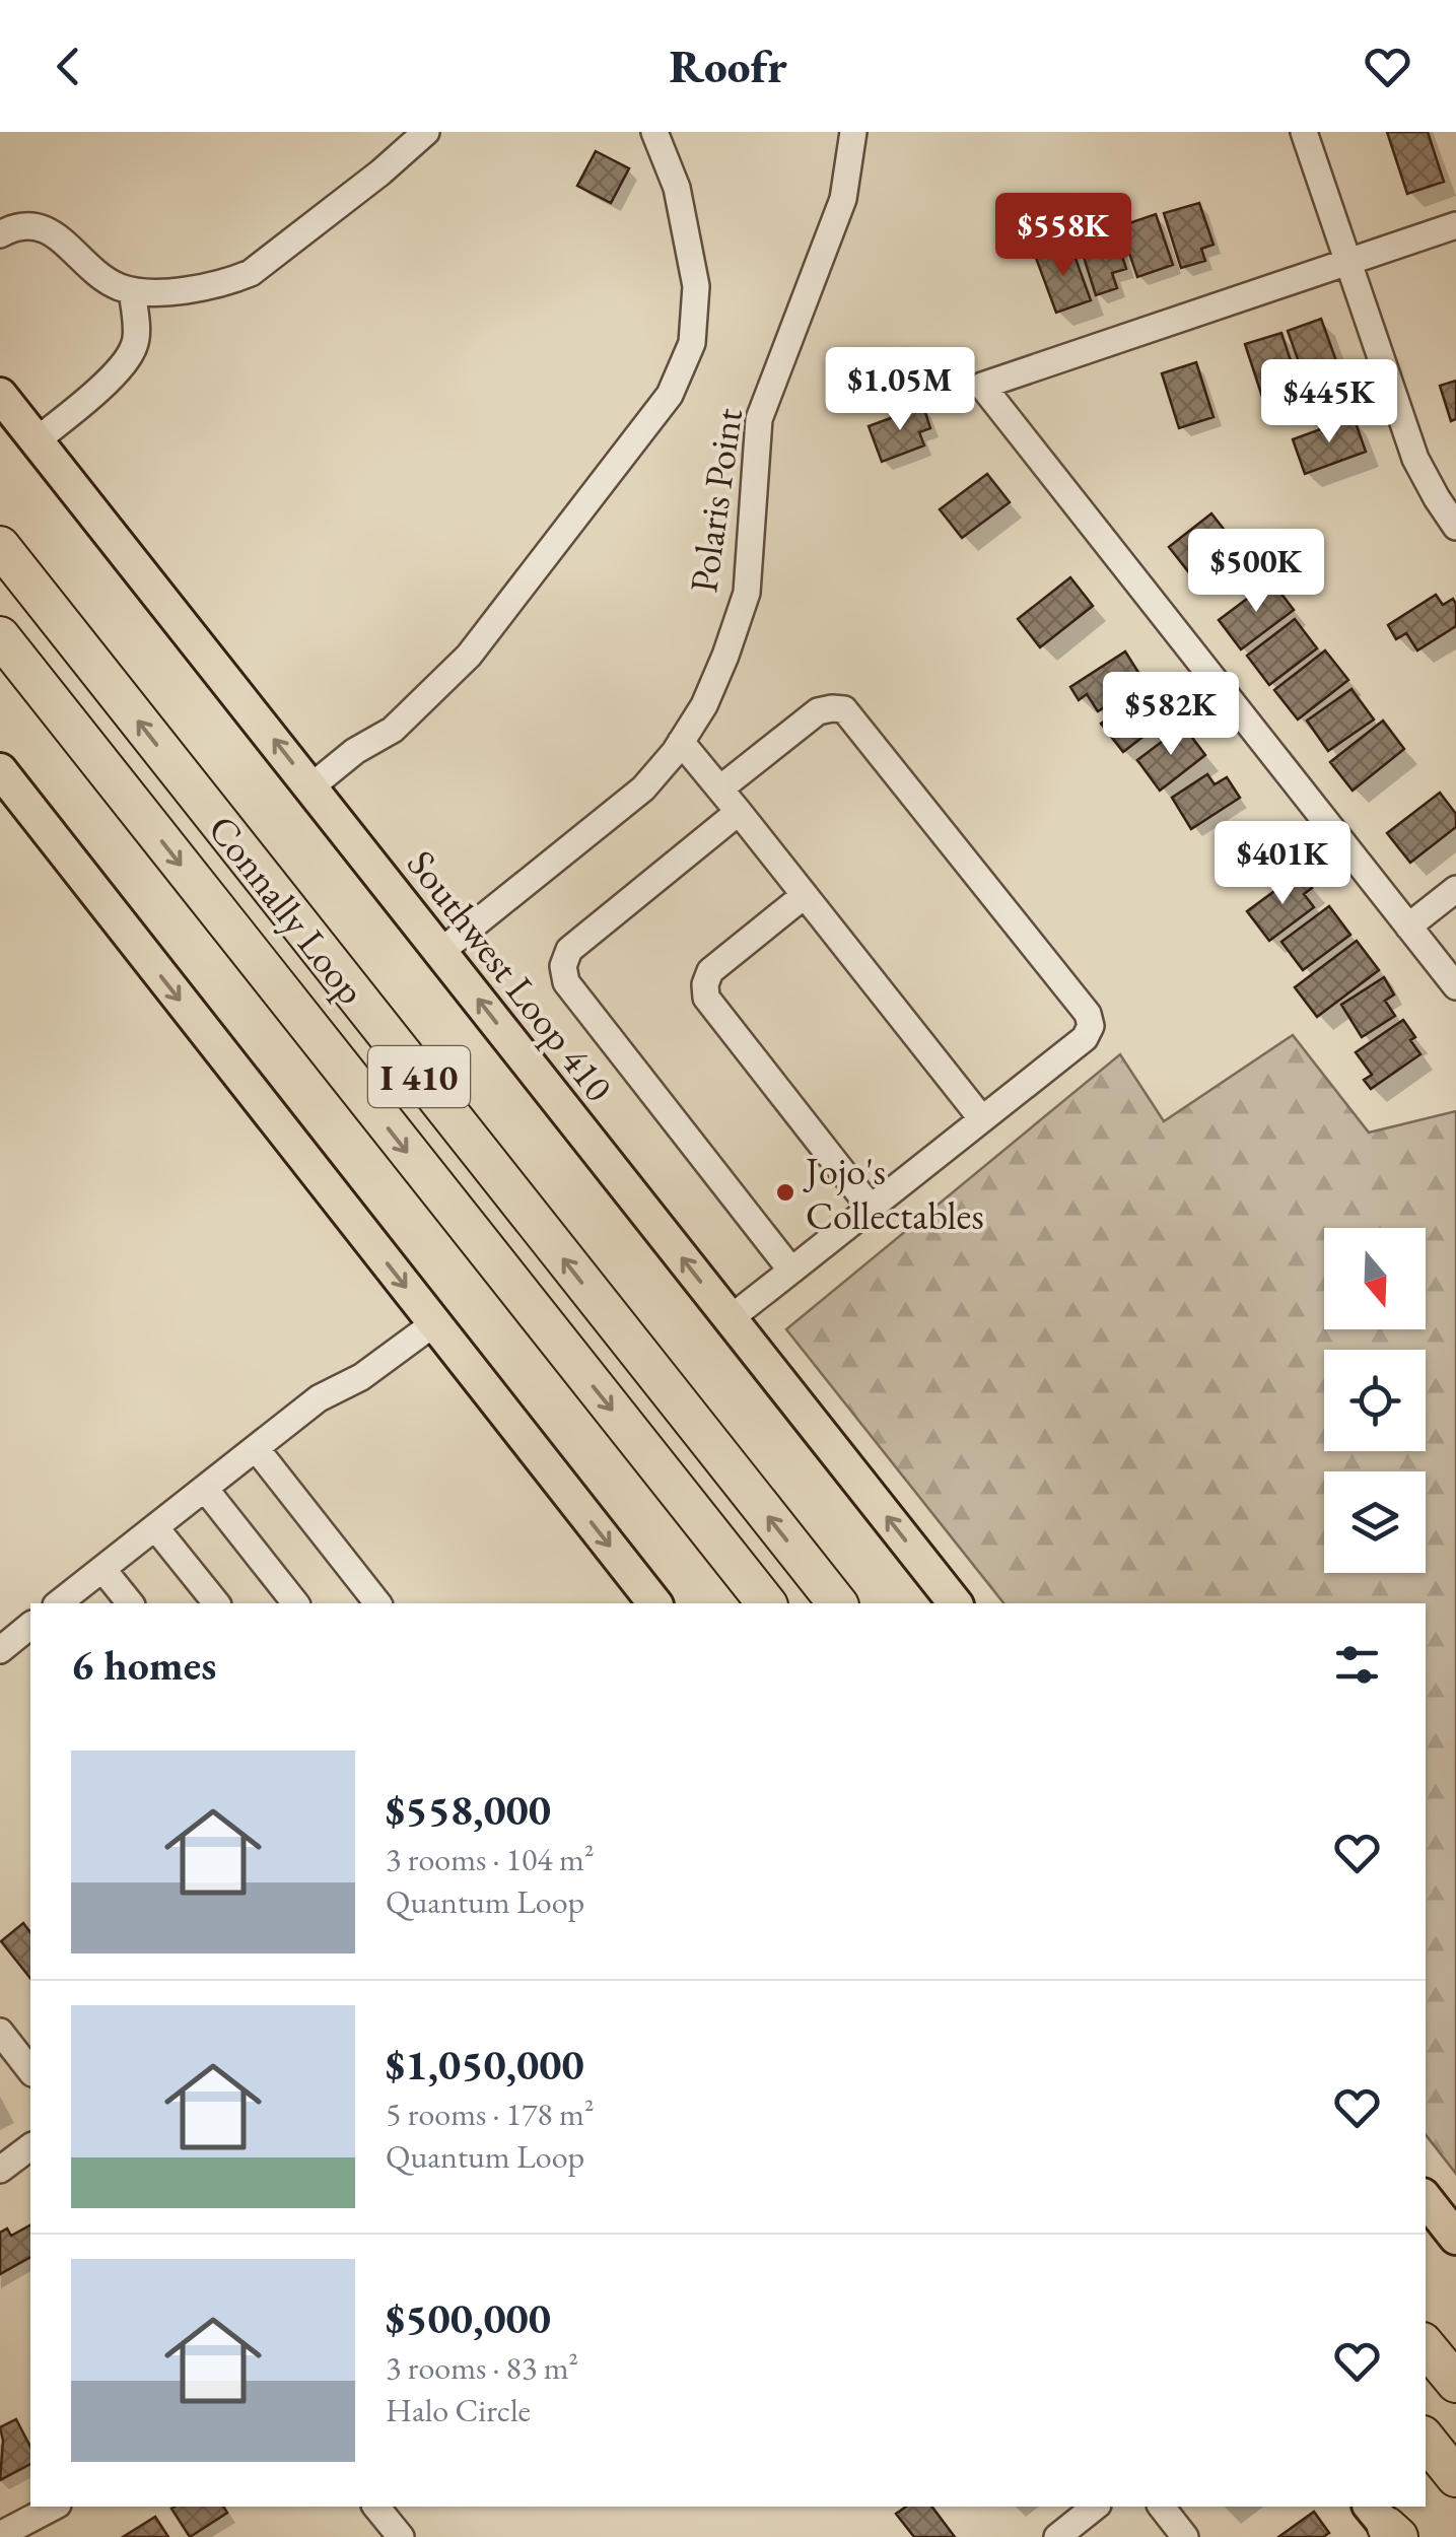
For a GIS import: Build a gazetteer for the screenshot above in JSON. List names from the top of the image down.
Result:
{
  "streets": {
    "highway": ["Connally Loop", "I 410"],
    "main road": ["Southwest Loop 410"],
    "street": ["Polaris Point"]
  },
  "crossings": [
    ["Polaris Point", "Southwest Loop 410"]
  ],
  "places": ["Jojo's Collectables"],
  "north": "bottom",
  "page": {
    "header": "Roofr",
    "price": [
      "$558K",
      "$1.05M",
      "$445K",
      "$500K",
      "$582K",
      "$401K"
    ],
    "heading": "6 homes",
    "list": [
      {
        "name": "$558,000",
        "note": "3 rooms · 104 m² · Quantum Loop"
      },
      {
        "name": "$1,050,000",
        "note": "5 rooms · 178 m² · Quantum Loop"
      },
      {
        "name": "$500,000",
        "note": "3 rooms · 83 m² · Halo Circle"
      }
    ]
  }
}
